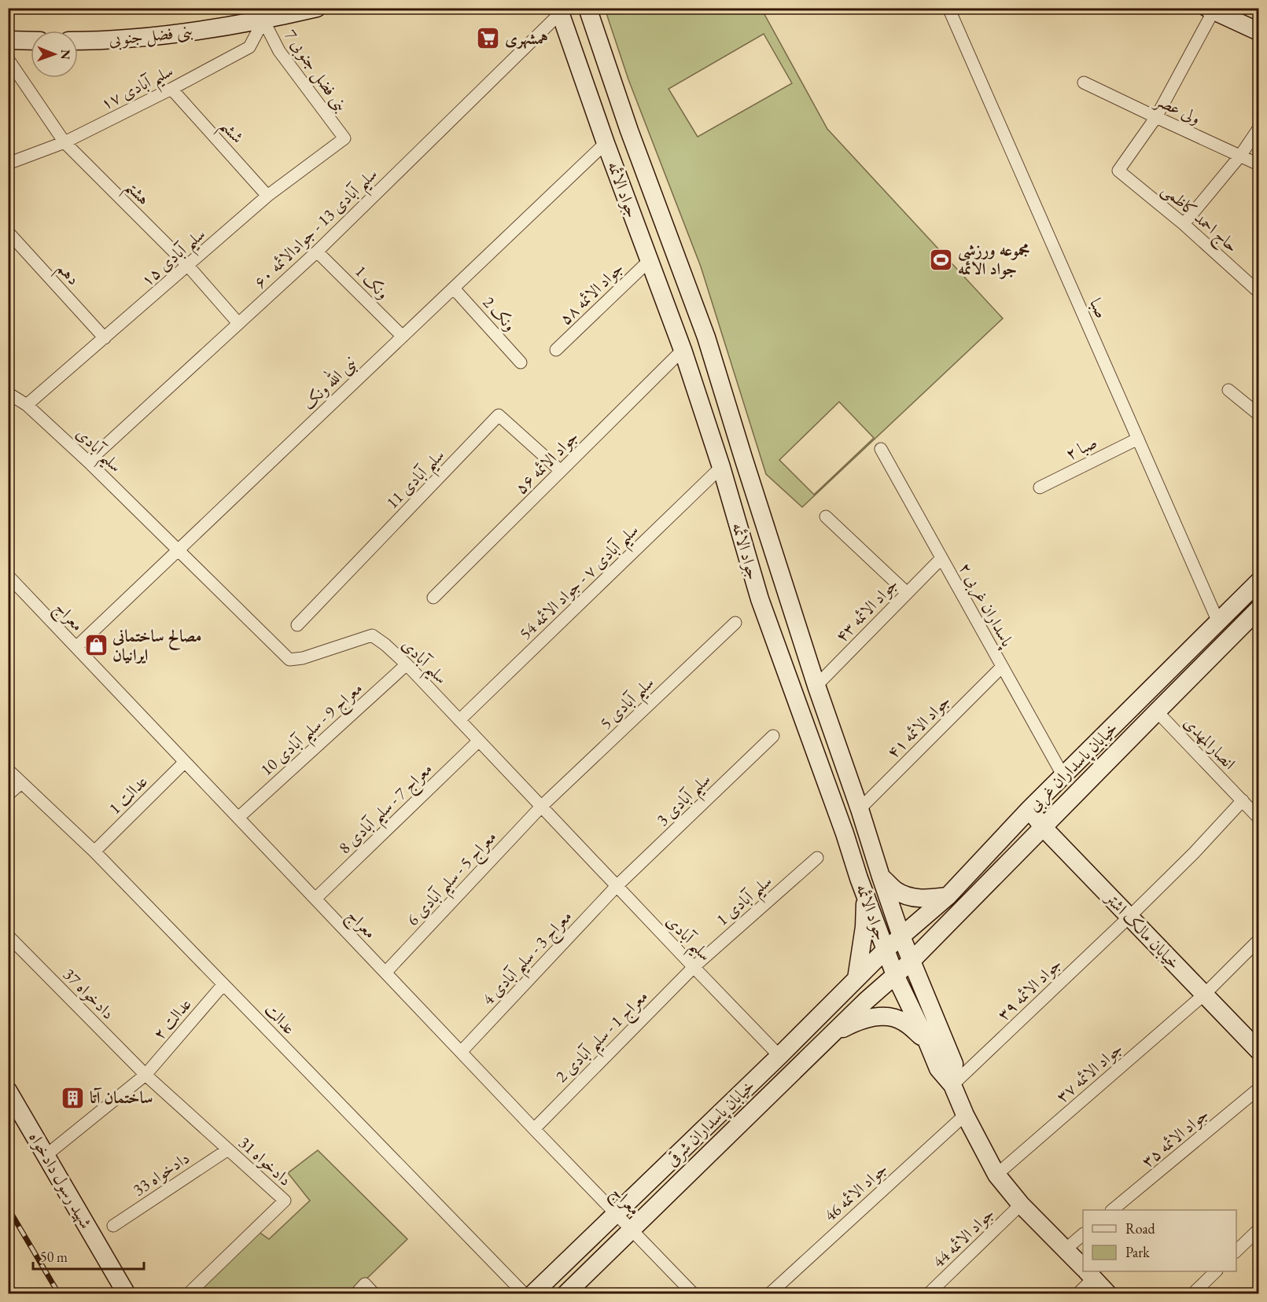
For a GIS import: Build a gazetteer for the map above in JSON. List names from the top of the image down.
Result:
{
  "streets": {
    "street": [
      "بنی فضل جنوبی",
      "بنی فضل جنوبی 7",
      "سلیم آبادی ۱۷",
      "ولی عصر",
      "ششم",
      "جواد الائمه",
      "هشتم",
      "حاج احمد کاظمی",
      "سلیم آبادی 13 - جوادالائمه ۶۰",
      "سلیم آبادی ۱۵",
      "دهم",
      "ونک 1",
      "جواد الائمه ۵۸",
      "صبا",
      "ونک 2",
      "نبی الله ونک",
      "صبا ۲",
      "سلیم آبادی",
      "جواد الائمه ۵۶",
      "سلیم آبادی 11",
      "سلیم آبادی ۷ - جواد الائمه 54",
      "پاسداران غربی ۲",
      "جواد الائمه ۴۳",
      "معراج",
      "سلیم آبادی 5",
      "جواد الائمه ۴۱",
      "معراج 9 - سلیم آبادی 10",
      "انصارالمهدی",
      "خیابان پاسداران غربی",
      "عدالت 1",
      "سلیم آبادی 3",
      "معراج 7 - سلیم آبادی 8",
      "معراج 5 - سلیم آبادی 6",
      "سلیم آبادی 1",
      "خیابان مالک اشتر",
      "معراج 3 - سلیم آبادی 4",
      "جواد الائمه ۳۹",
      "دادخواه 37",
      "عدالت ۲",
      "عدالت",
      "معراج 1 - سلیم آبادی 2",
      "جواد الائمه ۳۷",
      "خیابان پاسداران شرقی",
      "جواد الائمه ۳۵",
      "دادخواه 31",
      "دادخواه 33",
      "شهید رسول دادخواه",
      "جواد الائمه 46",
      "جواد الائمه 44"
    ]
  },
  "crossings": [
    ["بنی فضل جنوبی", "بنی فضل جنوبی 7"],
    ["بنی فضل جنوبی", "سلیم آبادی ۱۷"],
    ["بنی فضل جنوبی 7", "سلیم آبادی ۱۷"],
    ["بنی فضل جنوبی 7", "سلیم آبادی ۱۵"],
    ["سلیم آبادی ۱۷", "ششم"],
    ["سلیم آبادی ۱۷", "هشتم"],
    ["ولی عصر", "حاج احمد کاظمی"],
    ["ششم", "سلیم آبادی ۱۵"],
    ["جواد الائمه", "سلیم آبادی 13 - جوادالائمه ۶۰"],
    ["جواد الائمه", "جواد الائمه ۵۸"],
    ["جواد الائمه", "نبی الله ونک"],
    ["جواد الائمه", "جواد الائمه ۵۶"],
    ["جواد الائمه", "سلیم آبادی ۷ - جواد الائمه 54"],
    ["جواد الائمه", "جواد الائمه ۴۳"],
    ["جواد الائمه", "جواد الائمه ۴۱"],
    ["جواد الائمه", "خیابان پاسداران غربی"],
    ["جواد الائمه", "جواد الائمه ۳۹"],
    ["جواد الائمه", "جواد الائمه ۳۷"],
    ["جواد الائمه", "خیابان پاسداران شرقی"],
    ["جواد الائمه", "جواد الائمه 46"],
    ["جواد الائمه", "جواد الائمه 44"],
    ["هشتم", "سلیم آبادی 13 - جوادالائمه ۶۰"],
    ["هشتم", "سلیم آبادی ۱۵"],
    ["سلیم آبادی 13 - جوادالائمه ۶۰", "ونک 1"],
    ["سلیم آبادی 13 - جوادالائمه ۶۰", "سلیم آبادی"],
    ["سلیم آبادی ۱۵", "دهم"],
    ["سلیم آبادی ۱۵", "سلیم آبادی"],
    ["ونک 1", "نبی الله ونک"],
    ["صبا", "صبا ۲"],
    ["صبا", "خیابان پاسداران غربی"],
    ["ونک 2", "نبی الله ونک"],
    ["نبی الله ونک", "سلیم آبادی"],
    ["نبی الله ونک", "معراج"],
    ["سلیم آبادی", "سلیم آبادی ۷ - جواد الائمه 54"],
    ["سلیم آبادی", "سلیم آبادی 5"],
    ["سلیم آبادی", "معراج 9 - سلیم آبادی 10"],
    ["سلیم آبادی", "سلیم آبادی 3"],
    ["سلیم آبادی", "معراج 7 - سلیم آبادی 8"],
    ["سلیم آبادی", "معراج 5 - سلیم آبادی 6"],
    ["سلیم آبادی", "سلیم آبادی 1"],
    ["سلیم آبادی", "معراج 3 - سلیم آبادی 4"],
    ["سلیم آبادی", "معراج 1 - سلیم آبادی 2"],
    ["سلیم آبادی", "خیابان پاسداران شرقی"],
    ["جواد الائمه ۵۶", "سلیم آبادی 11"],
    ["پاسداران غربی ۲", "جواد الائمه ۴۳"],
    ["پاسداران غربی ۲", "جواد الائمه ۴۱"],
    ["پاسداران غربی ۲", "خیابان پاسداران غربی"],
    ["معراج", "معراج 9 - سلیم آبادی 10"],
    ["معراج", "عدالت 1"],
    ["معراج", "معراج 7 - سلیم آبادی 8"],
    ["معراج", "معراج 5 - سلیم آبادی 6"],
    ["معراج", "معراج 3 - سلیم آبادی 4"],
    ["معراج", "معراج 1 - سلیم آبادی 2"],
    ["معراج", "خیابان پاسداران شرقی"],
    ["سلیم آبادی 5", "معراج 5 - سلیم آبادی 6"],
    ["انصارالمهدی", "خیابان پاسداران غربی"],
    ["انصارالمهدی", "جواد الائمه ۳۹"],
    ["خیابان پاسداران غربی", "خیابان مالک اشتر"],
    ["خیابان پاسداران غربی", "خیابان پاسداران شرقی"],
    ["عدالت 1", "عدالت"],
    ["سلیم آبادی 3", "معراج 3 - سلیم آبادی 4"],
    ["سلیم آبادی 1", "معراج 1 - سلیم آبادی 2"],
    ["خیابان مالک اشتر", "جواد الائمه ۳۹"],
    ["خیابان مالک اشتر", "جواد الائمه ۳۷"],
    ["دادخواه 37", "عدالت ۲"],
    ["دادخواه 37", "دادخواه 31"],
    ["عدالت ۲", "عدالت"],
    ["عدالت ۲", "دادخواه 31"],
    ["عدالت ۲", "شهید رسول دادخواه"],
    ["دادخواه 31", "دادخواه 33"]
  ],
  "places": {
    "supermarket": ["همشهری"],
    "sports": ["مجموعه ورزشی جواد الائمه"],
    "shop": ["مصالح ساختمانی ایرانیان"],
    "building": ["ساختمان آتا"]
  },
  "legend": ["Road", "Park"],
  "scale_bar": "50 m",
  "north": "right"
}
